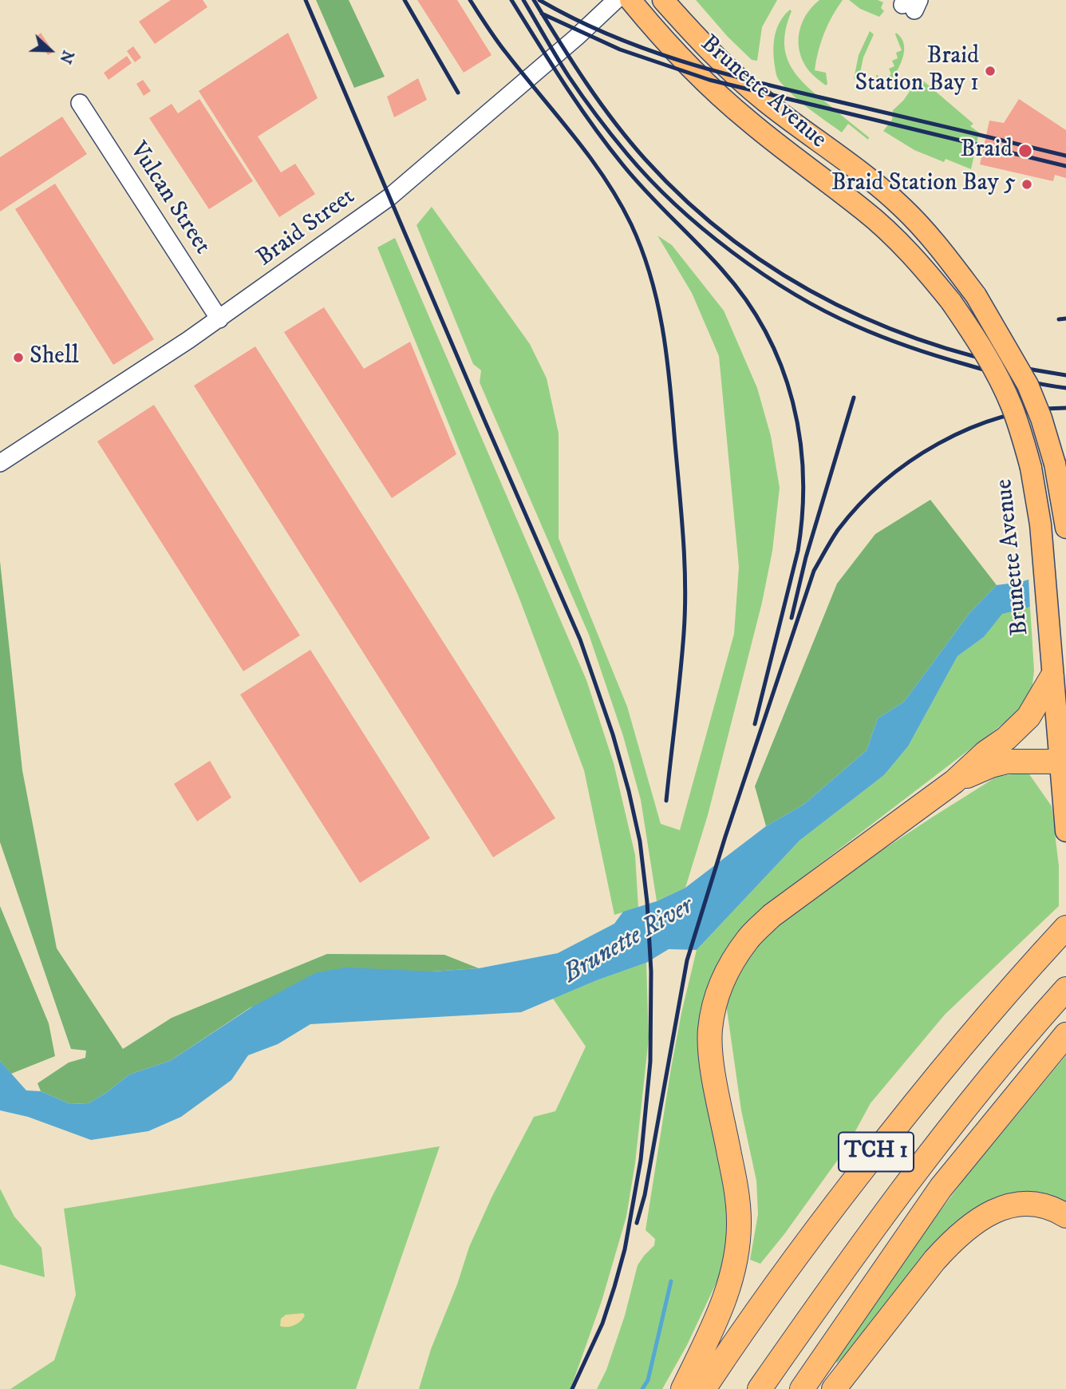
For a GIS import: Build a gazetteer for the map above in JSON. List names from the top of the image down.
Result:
{
  "streets": {
    "highway": ["TCH 1"],
    "main road": ["Brunette Avenue"],
    "street": ["Vulcan Street", "Braid Street"]
  },
  "crossings": [
    ["Vulcan Street", "Braid Street"]
  ],
  "water": ["Brunette River"],
  "places": [
    "Braid Station Bay 1",
    "Braid",
    "Braid Station Bay 5",
    "Shell"
  ],
  "north": "right"
}
